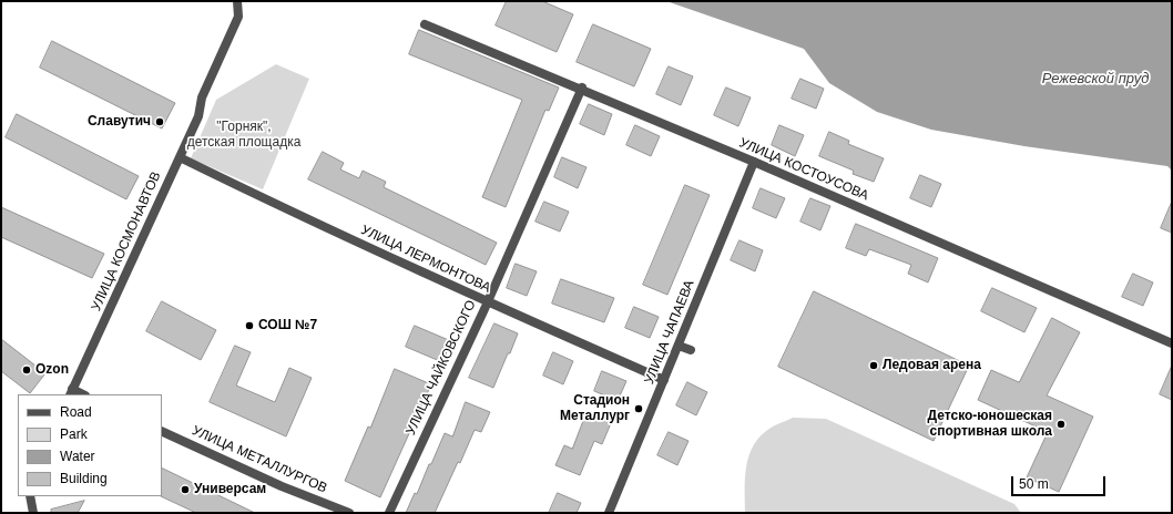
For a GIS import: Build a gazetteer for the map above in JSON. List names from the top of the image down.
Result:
{
  "streets": {
    "street": [
      "УЛИЦА КОСТОУСОВА",
      "УЛИЦА КОСМОНАВТОВ",
      "УЛИЦА ЛЕРМОНТОВА",
      "УЛИЦА ЧАПАЕВА",
      "УЛИЦА ЧАЙКОВСКОГО",
      "УЛИЦА МЕТАЛЛУРГОВ"
    ]
  },
  "crossings": [
    ["УЛИЦА КОСТОУСОВА", "УЛИЦА ЧАПАЕВА"],
    ["УЛИЦА КОСТОУСОВА", "УЛИЦА ЧАЙКОВСКОГО"],
    ["УЛИЦА КОСМОНАВТОВ", "УЛИЦА ЛЕРМОНТОВА"],
    ["УЛИЦА ЛЕРМОНТОВА", "УЛИЦА ЧАПАЕВА"],
    ["УЛИЦА ЛЕРМОНТОВА", "УЛИЦА ЧАЙКОВСКОГО"]
  ],
  "water": ["Режевской пруд"],
  "parks": ["\"Горняк\", детская площадка"],
  "places": [
    "Славутич",
    "СОШ №7",
    "Ледовая арена",
    "Ozon",
    "Стадион Металлург",
    "Детско-юношеская спортивная школа",
    "Универсам"
  ],
  "legend": [
    "Road",
    "Park",
    "Water",
    "Building"
  ],
  "scale_bar": "50 m"
}
